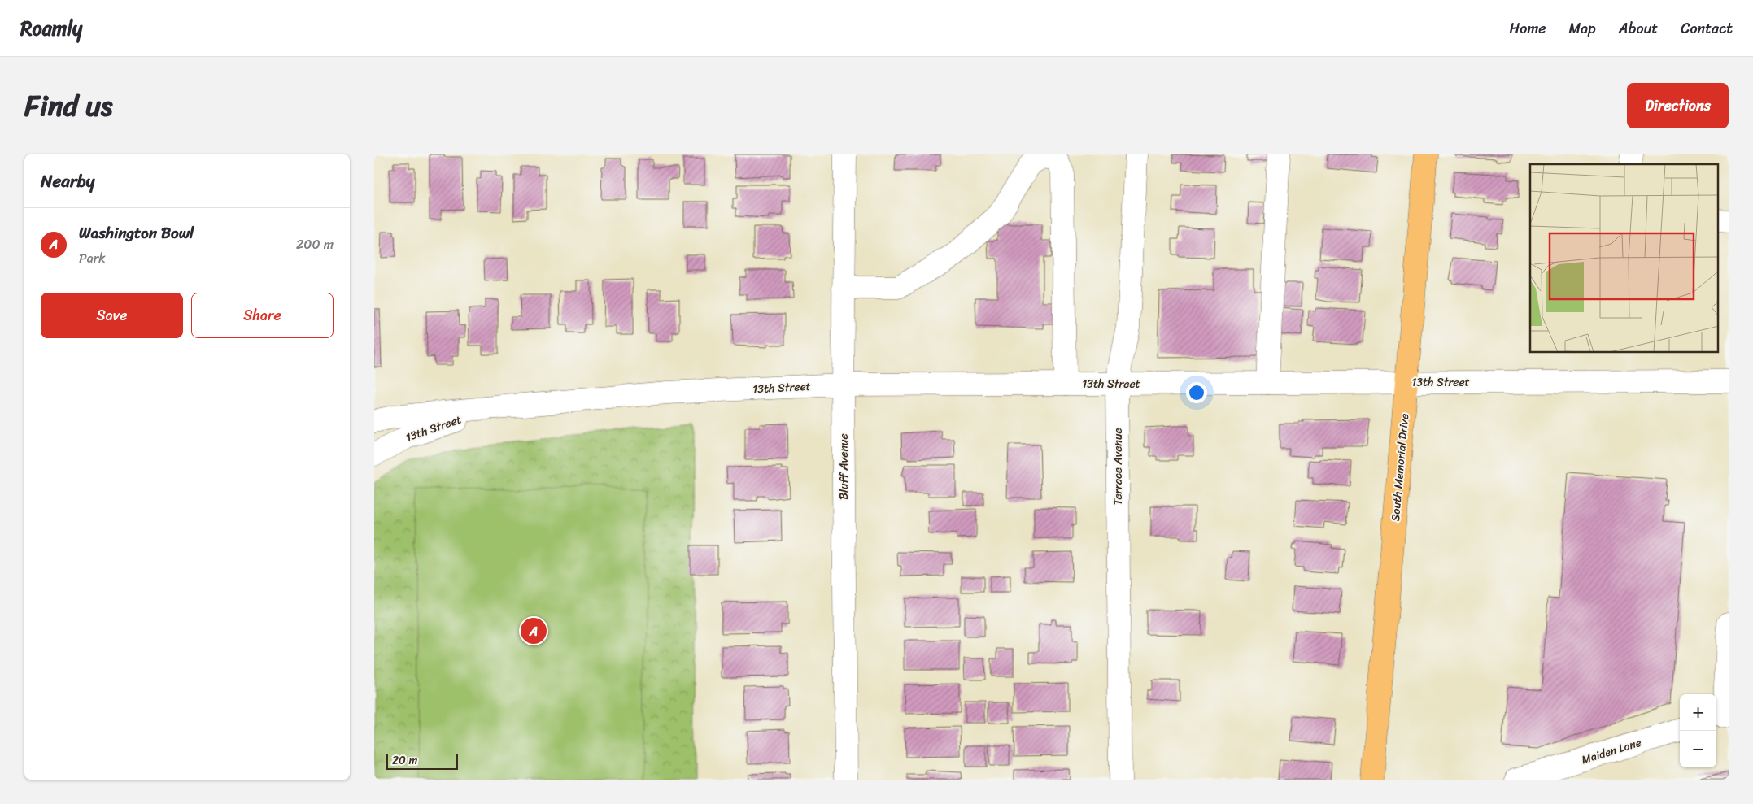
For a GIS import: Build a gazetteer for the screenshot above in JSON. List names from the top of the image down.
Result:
{
  "streets": {
    "main road": ["South Memorial Drive"],
    "street": [
      "13th Street",
      "Bluff Avenue",
      "Terrace Avenue",
      "Maiden Lane"
    ]
  },
  "crossings": [
    ["13th Street", "Bluff Avenue"],
    ["13th Street", "Terrace Avenue"],
    ["13th Street", "South Memorial Drive"]
  ],
  "scale_bar": "20 m",
  "page": {
    "header": "Roamly",
    "nav": [
      "Home",
      "Map",
      "About",
      "Contact"
    ],
    "title": "Find us",
    "buttons": [
      "Directions",
      ["Save", "Share"]
    ],
    "heading": "Nearby",
    "list": [
      {
        "mark": "A",
        "name": "Washington Bowl",
        "note": "Park",
        "value": "200 m"
      }
    ],
    "pins": "A",
    "map_buttons": ["+", "−"],
    "scale": "20 m"
  }
}
